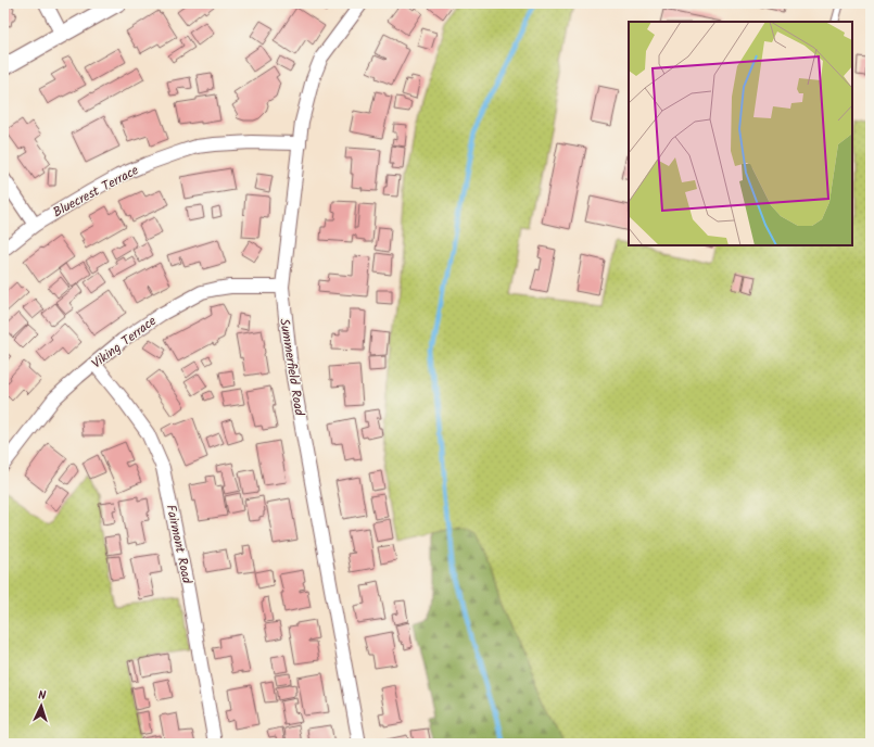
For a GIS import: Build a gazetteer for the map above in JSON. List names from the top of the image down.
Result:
{
  "streets": {
    "street": [
      "Bluecrest Terrace",
      "Viking Terrace",
      "Summerfield Road",
      "Fairmont Road"
    ]
  },
  "crossings": [
    ["Bluecrest Terrace", "Summerfield Road"],
    ["Viking Terrace", "Summerfield Road"],
    ["Viking Terrace", "Fairmont Road"]
  ],
  "north": "top"
}
